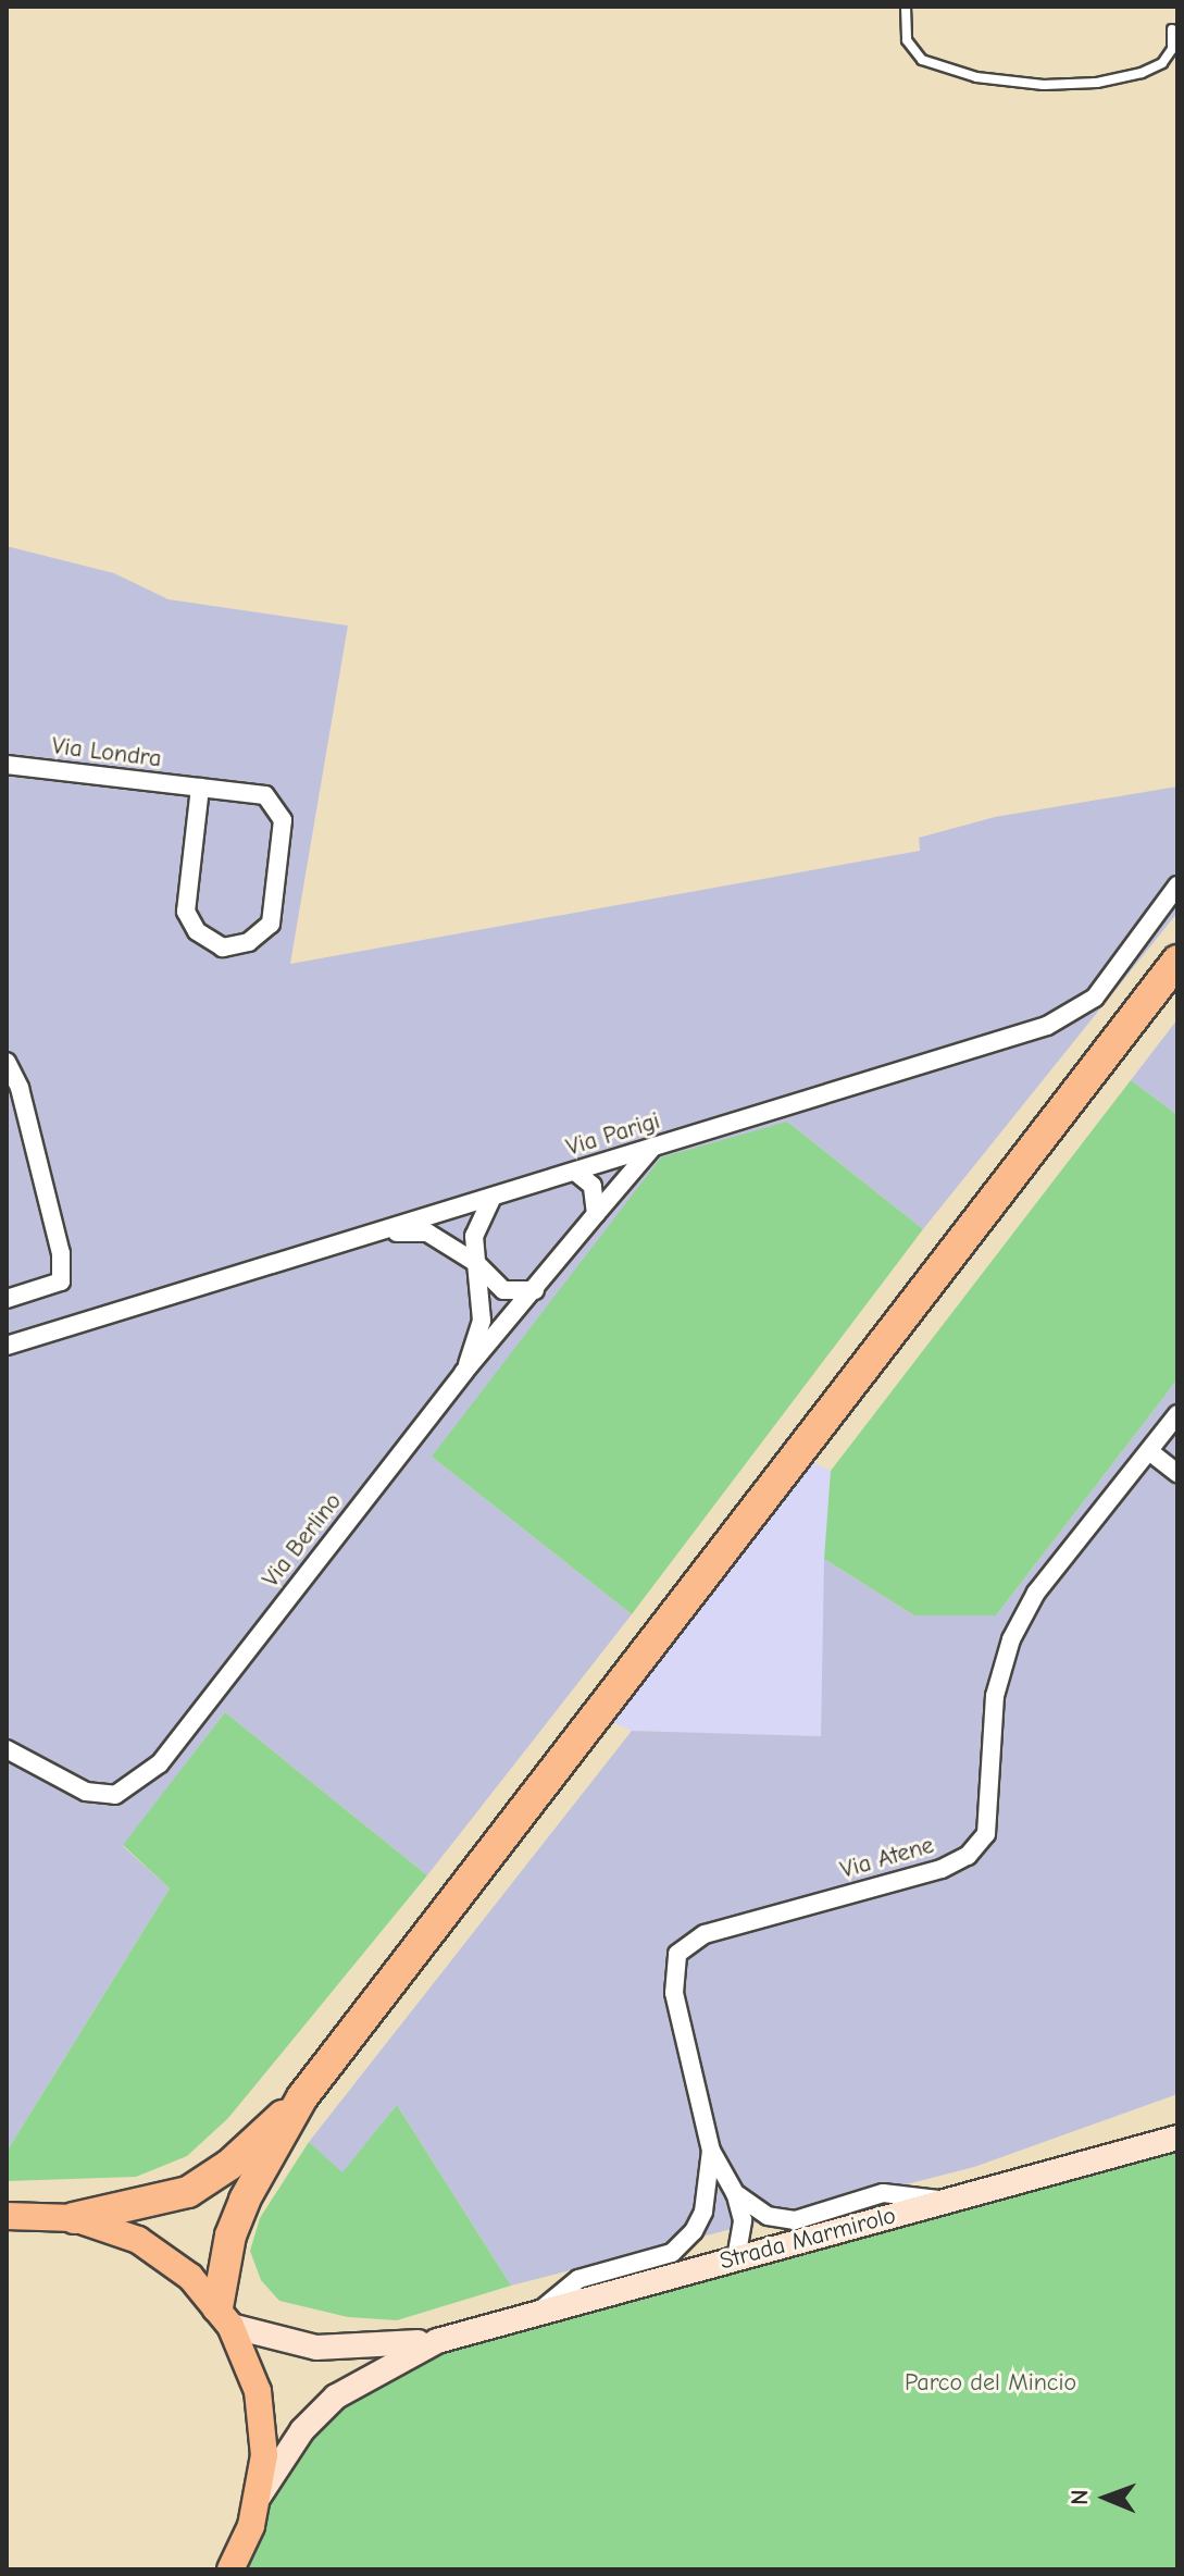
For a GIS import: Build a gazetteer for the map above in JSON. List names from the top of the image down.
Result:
{
  "streets": {
    "main road": ["Strada Marmirolo"],
    "street": [
      "Via Londra",
      "Via Parigi",
      "Via Berlino",
      "Via Atene"
    ]
  },
  "crossings": [
    ["Via Parigi", "Via Berlino"],
    ["Via Atene", "Strada Marmirolo"]
  ],
  "parks": ["Parco del Mincio"],
  "north": "left"
}
